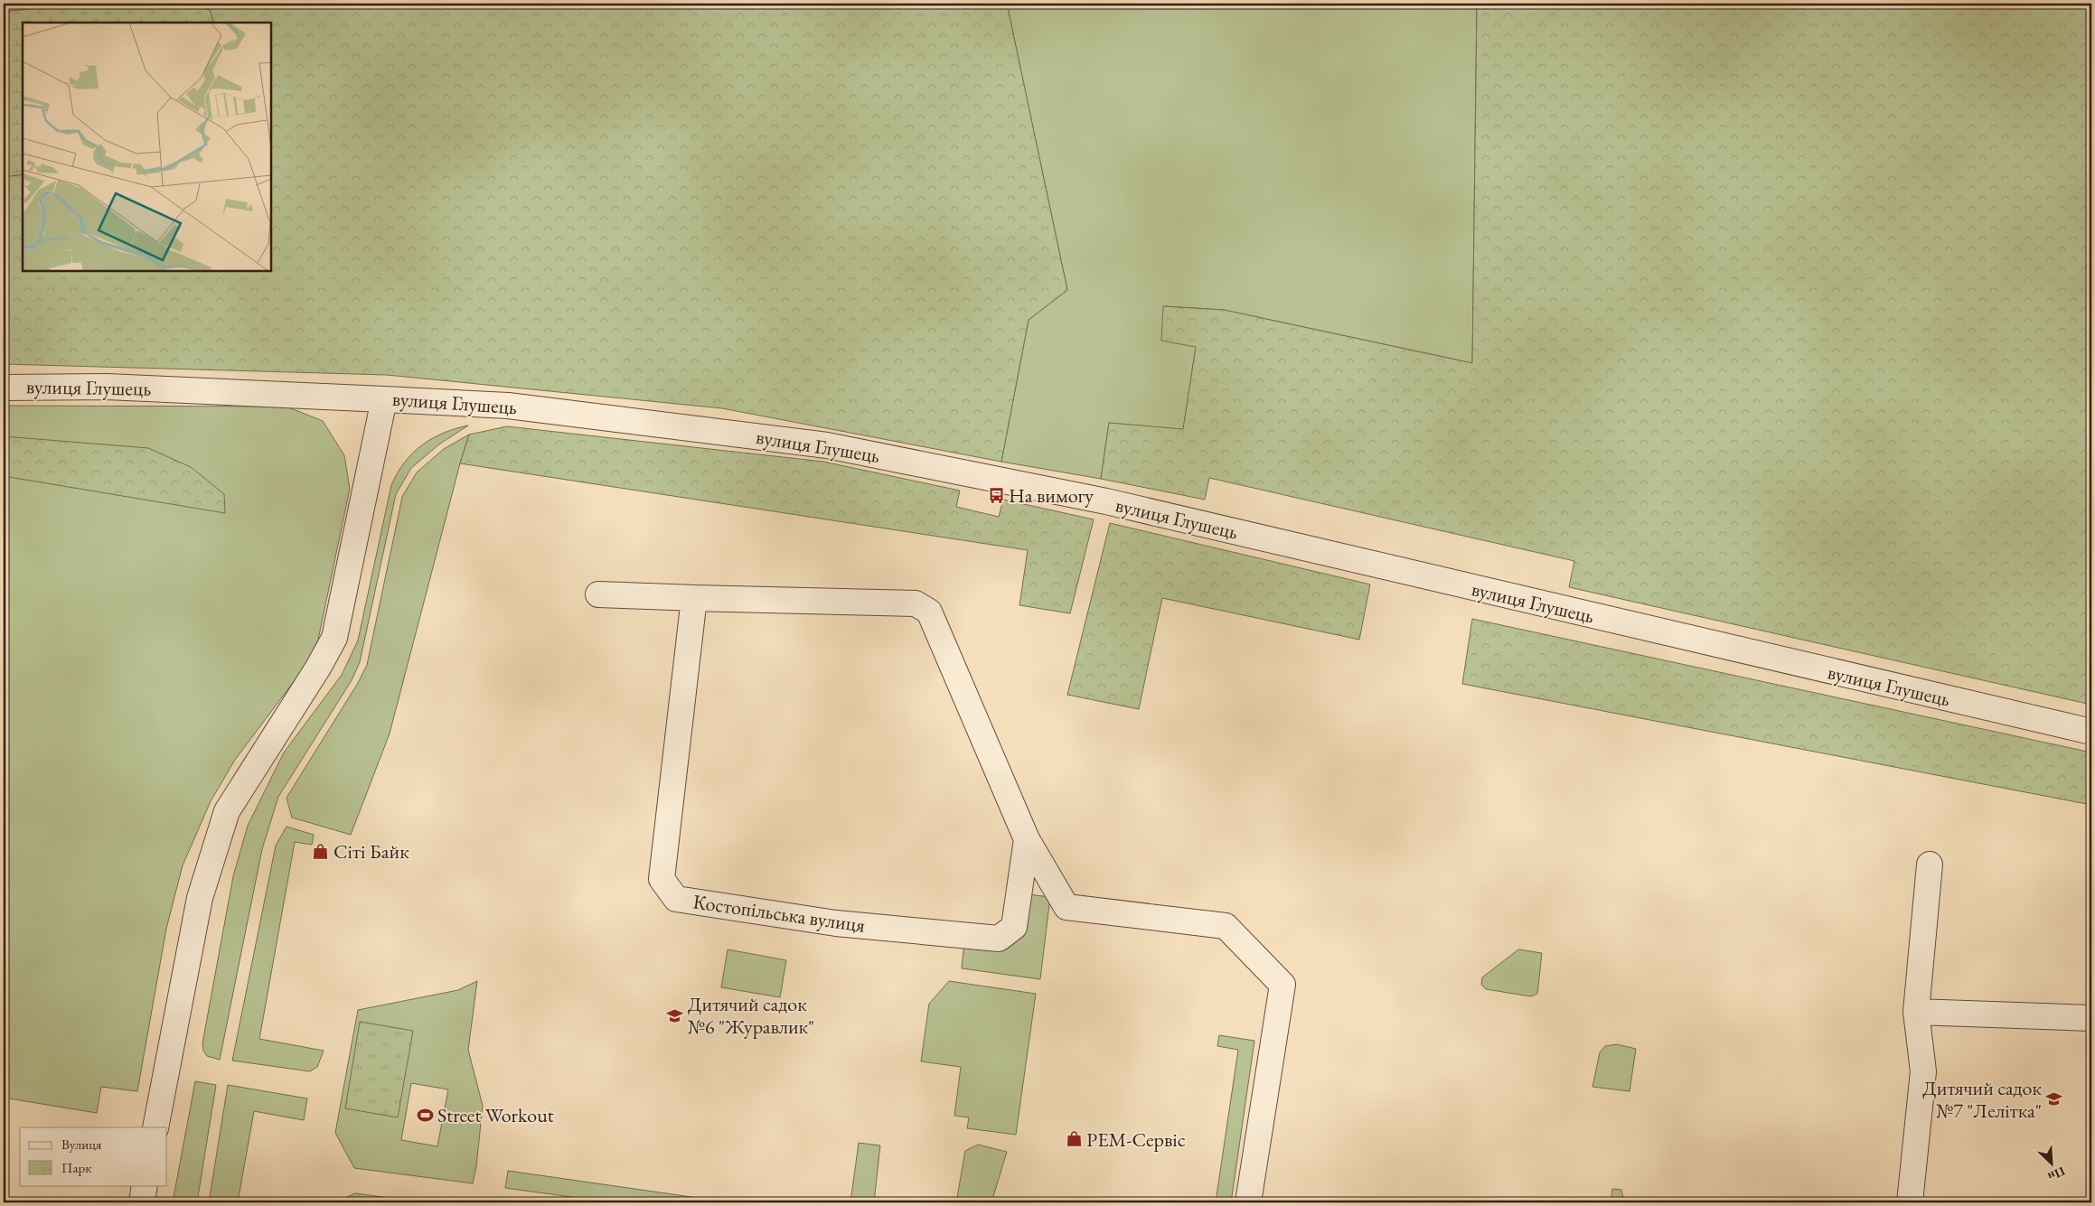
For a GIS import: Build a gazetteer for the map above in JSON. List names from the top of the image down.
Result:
{
  "streets": {
    "street": ["вулиця Глушець", "Костопільська вулиця"]
  },
  "places": {
    "bus stop": ["На вимогу"],
    "shop": ["Сіті Байк", "РЕМ-Сервіс"],
    "school or university": ["Дитячий садок №6 \"Журавлик\"", "Дитячий садок №7 \"Лелітка\""],
    "sports": ["Street Workout"]
  },
  "legend": ["Вулиця", "Парк"],
  "north": "bottom right"
}
